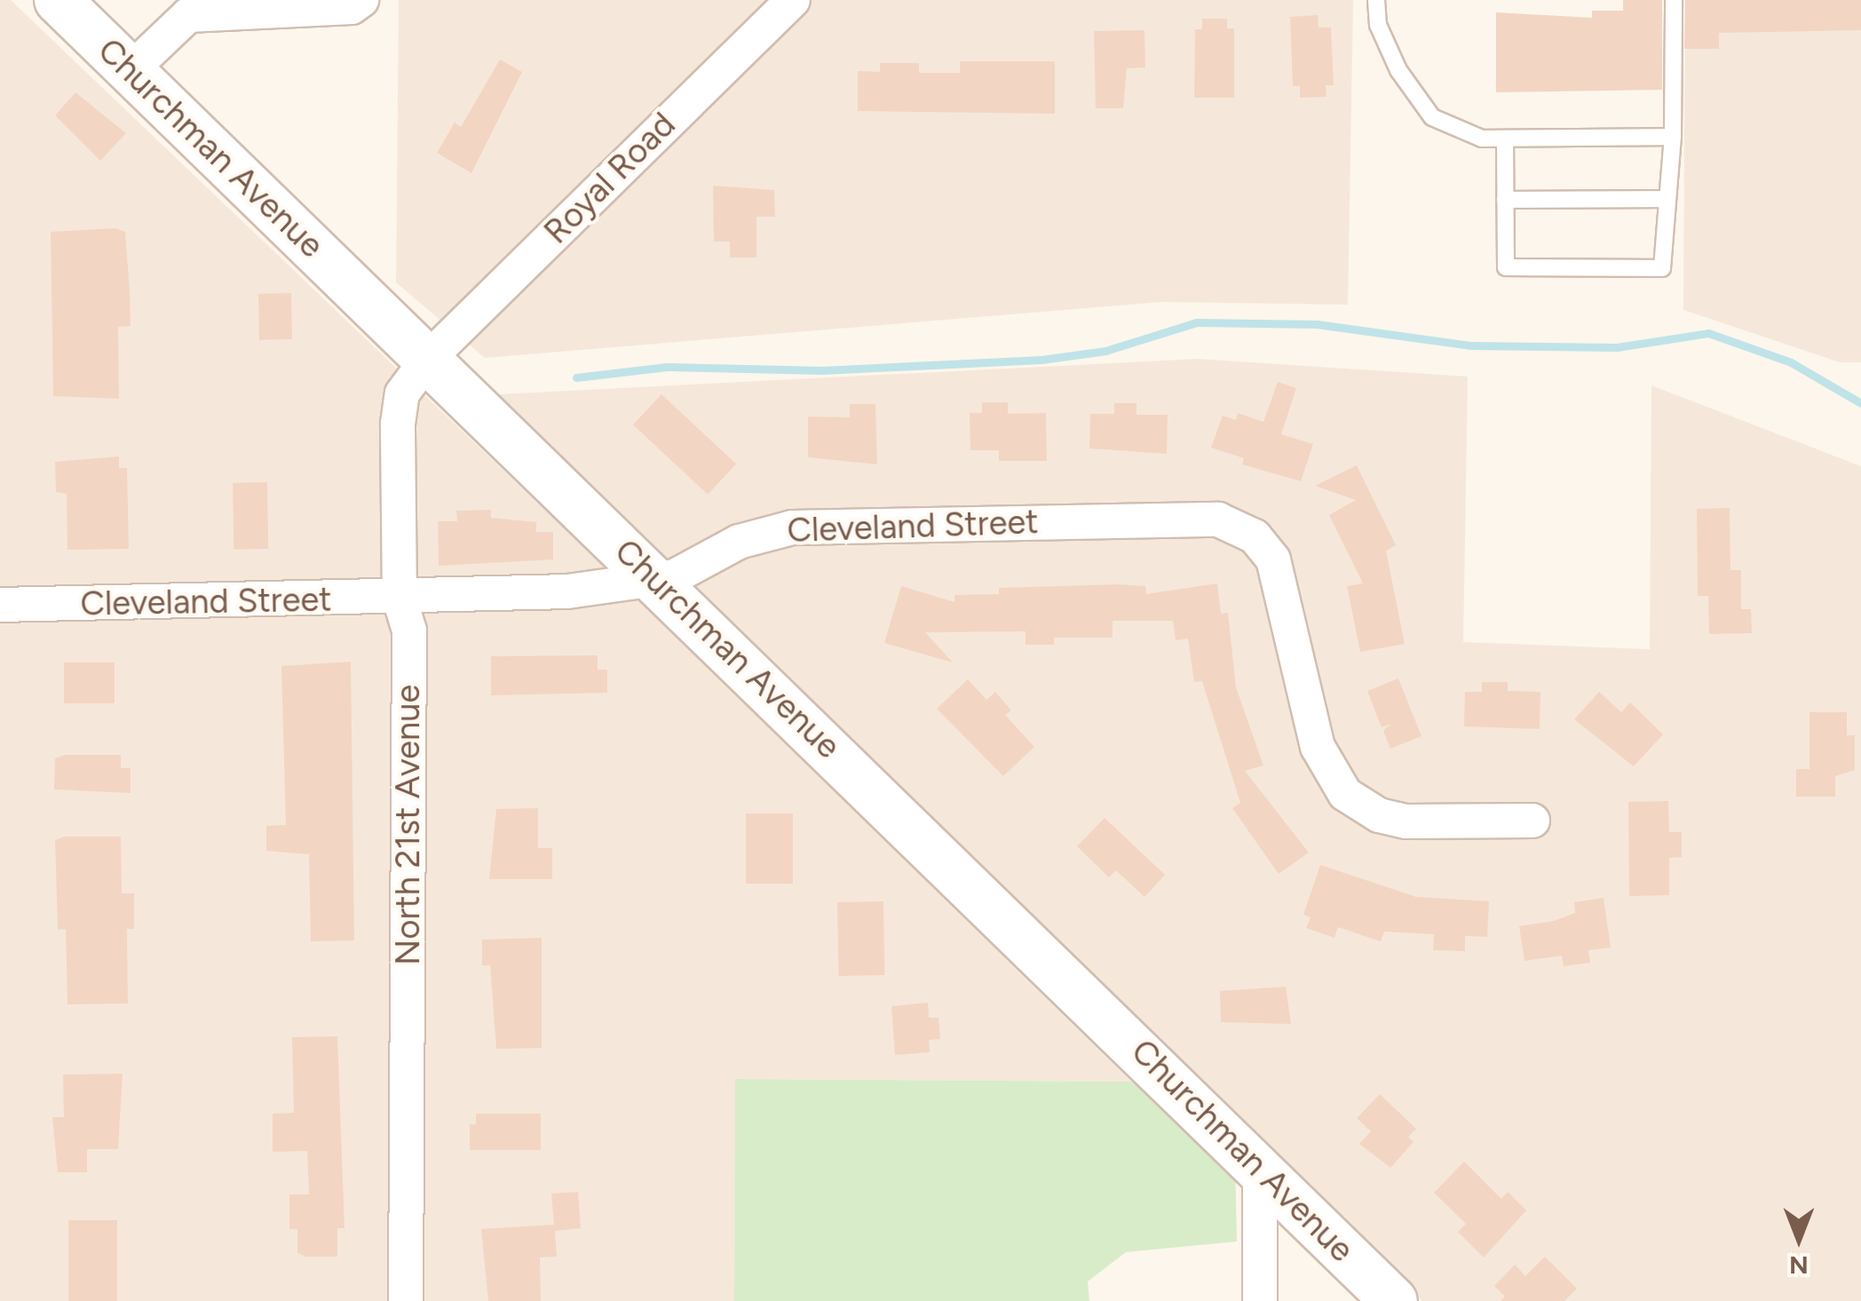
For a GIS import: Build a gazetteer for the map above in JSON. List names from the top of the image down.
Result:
{
  "streets": {
    "main road": ["Churchman Avenue"],
    "street": ["Royal Road", "Cleveland Street", "North 21st Avenue"]
  },
  "crossings": [
    ["Churchman Avenue", "Royal Road"],
    ["Churchman Avenue", "Cleveland Street"],
    ["Churchman Avenue", "North 21st Avenue"],
    ["Royal Road", "North 21st Avenue"],
    ["Cleveland Street", "North 21st Avenue"]
  ],
  "north": "bottom"
}
